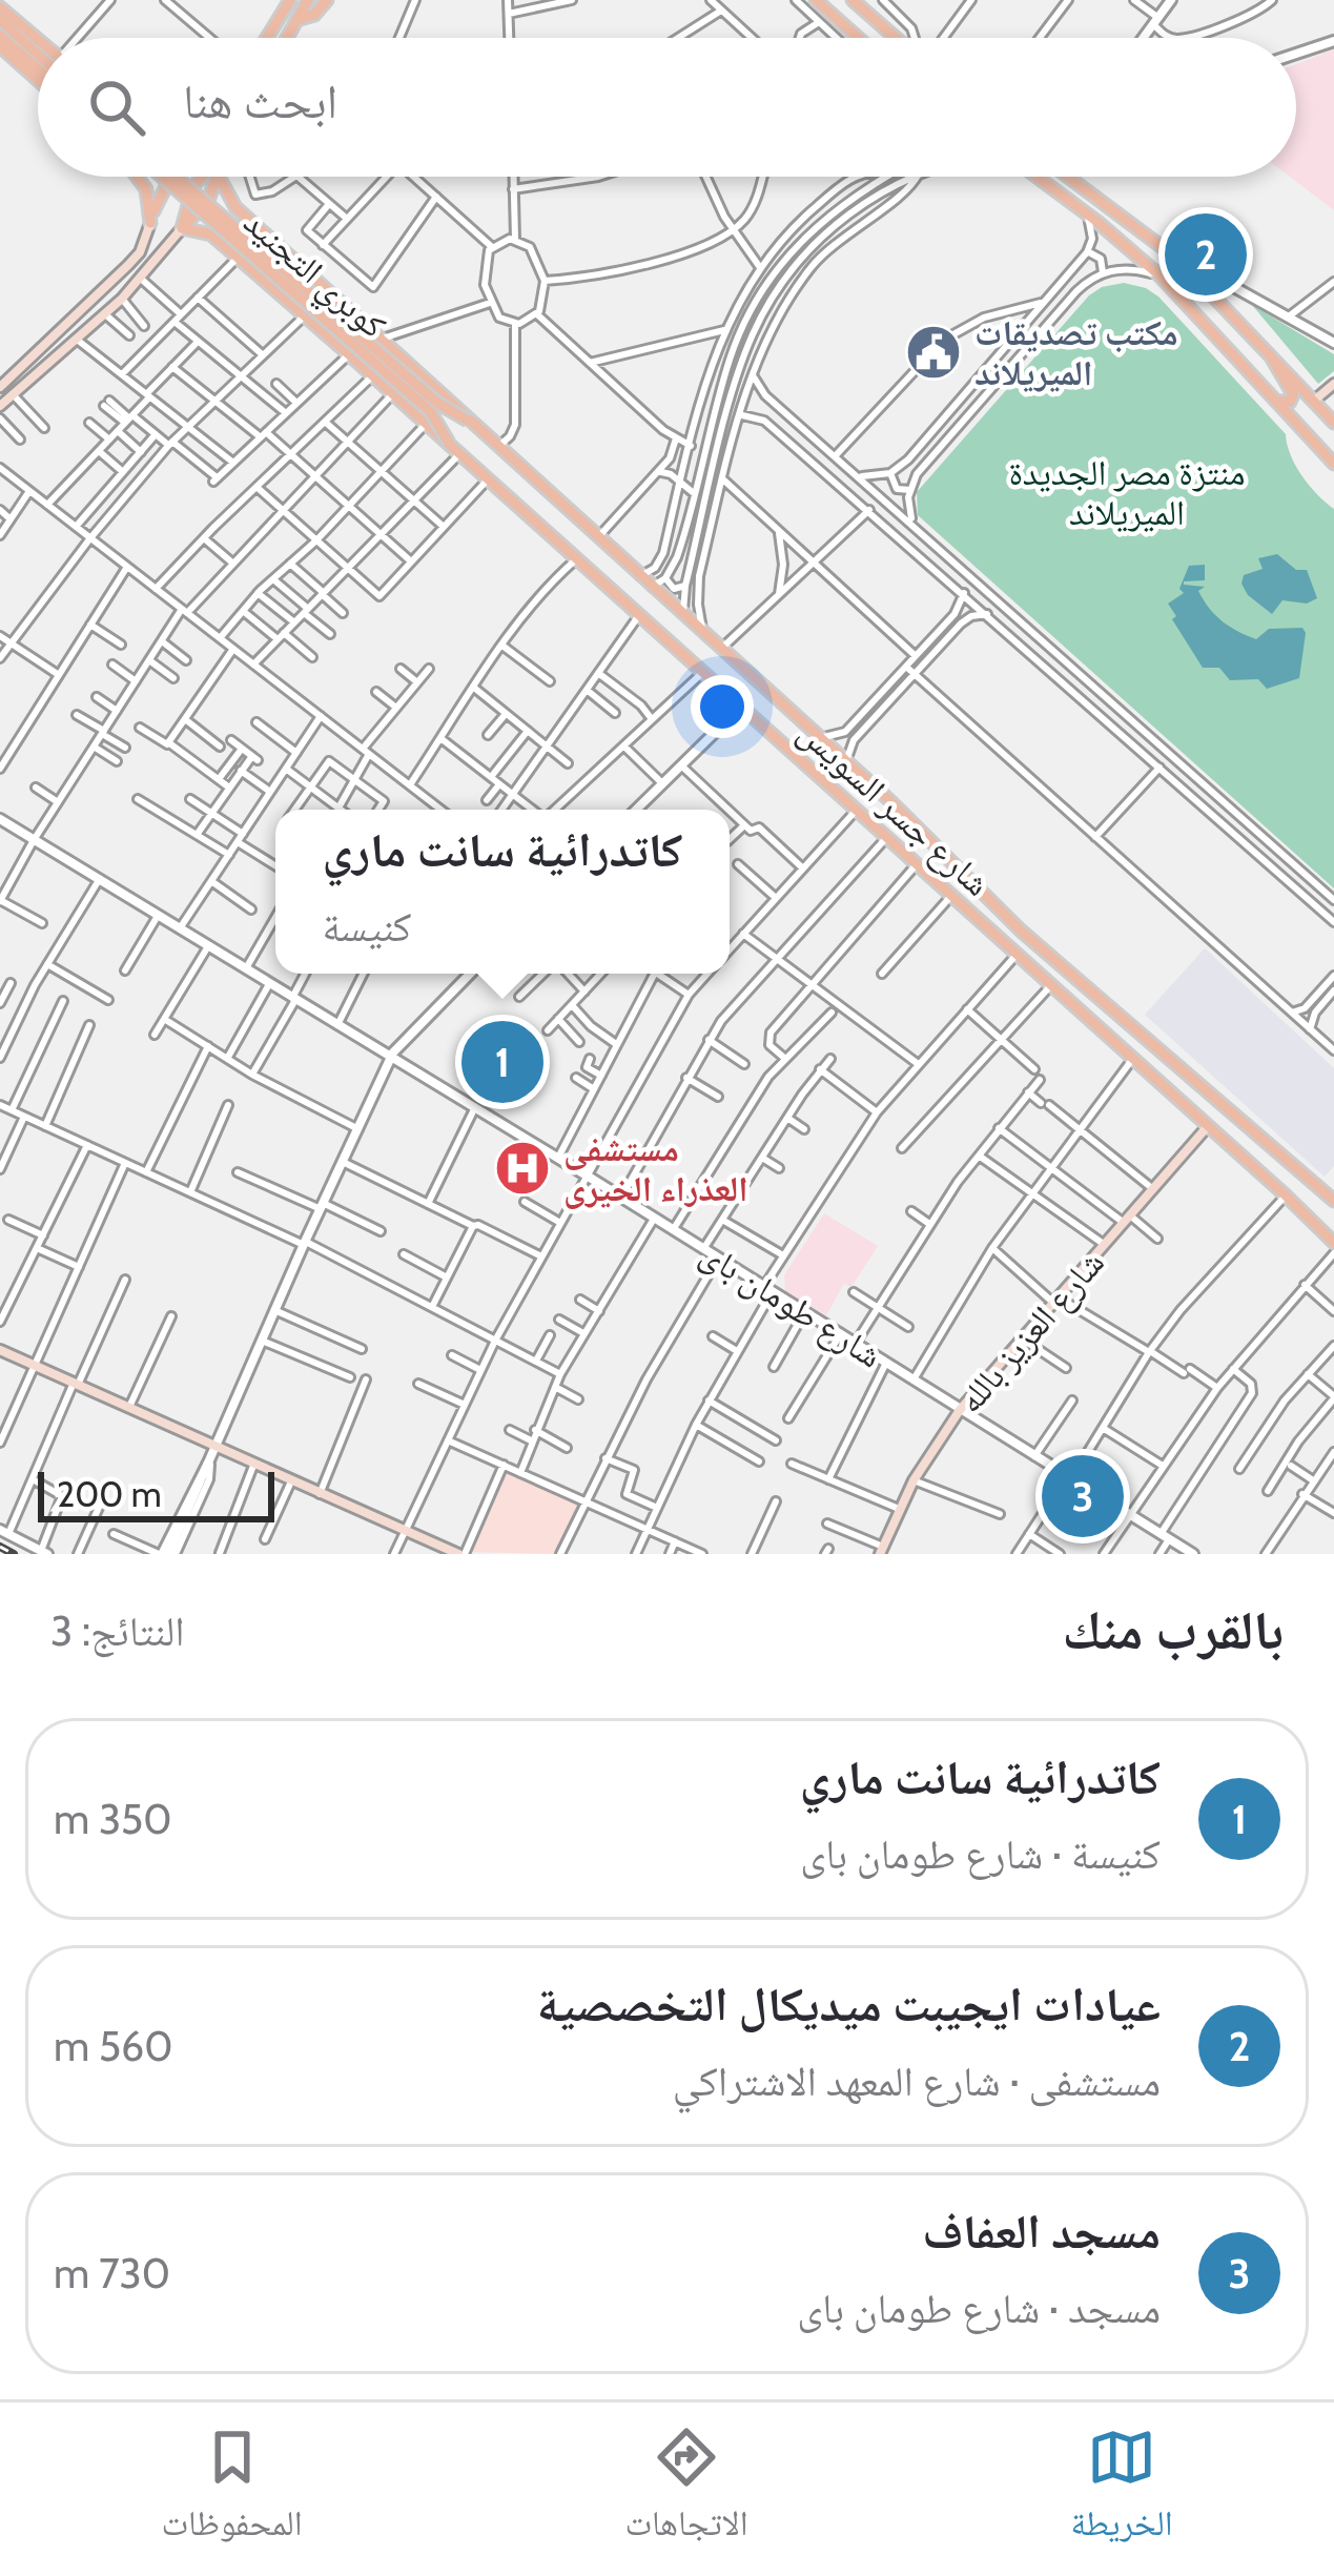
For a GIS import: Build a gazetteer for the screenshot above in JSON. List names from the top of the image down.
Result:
{
  "streets": {
    "main road": ["كوبري التجنيد", "شارع جسر السويس", "شارع العزيز بالله"],
    "street": ["شارع طومان باى"]
  },
  "crossings": [
    ["كوبري التجنيد", "شارع جسر السويس"],
    ["شارع جسر السويس", "شارع العزيز بالله"],
    ["شارع طومان باى", "شارع العزيز بالله"]
  ],
  "parks": ["منتزة مصر الجديدة الميريلاند"],
  "places": {
    "public building": ["مكتب تصديقات الميريلاند"],
    "hospital": ["مستشفى العذراء الخيرى"]
  },
  "scale_bar": "200 m",
  "page": {
    "search": "ابحث هنا",
    "pins": ["2", "1", "3"],
    "popup": ["كاتدرائية سانت ماري", "كنيسة"],
    "scale": "200 m",
    "heading": ["بالقرب منك", "النتائج: 3"],
    "list": [
      {
        "mark": "1",
        "name": "كاتدرائية سانت ماري",
        "note": "كنيسة · شارع طومان باى",
        "value": "350 m"
      },
      {
        "mark": "2",
        "name": "عيادات ايجيبت ميديكال التخصصية",
        "note": "مستشفى · شارع المعهد الاشتراكي",
        "value": "560 m"
      },
      {
        "mark": "3",
        "name": "مسجد العفاف",
        "note": "مسجد · شارع طومان باى",
        "value": "730 m"
      }
    ],
    "nav": ["الخريطة", "الاتجاهات", "المحفوظات"]
  }
}
